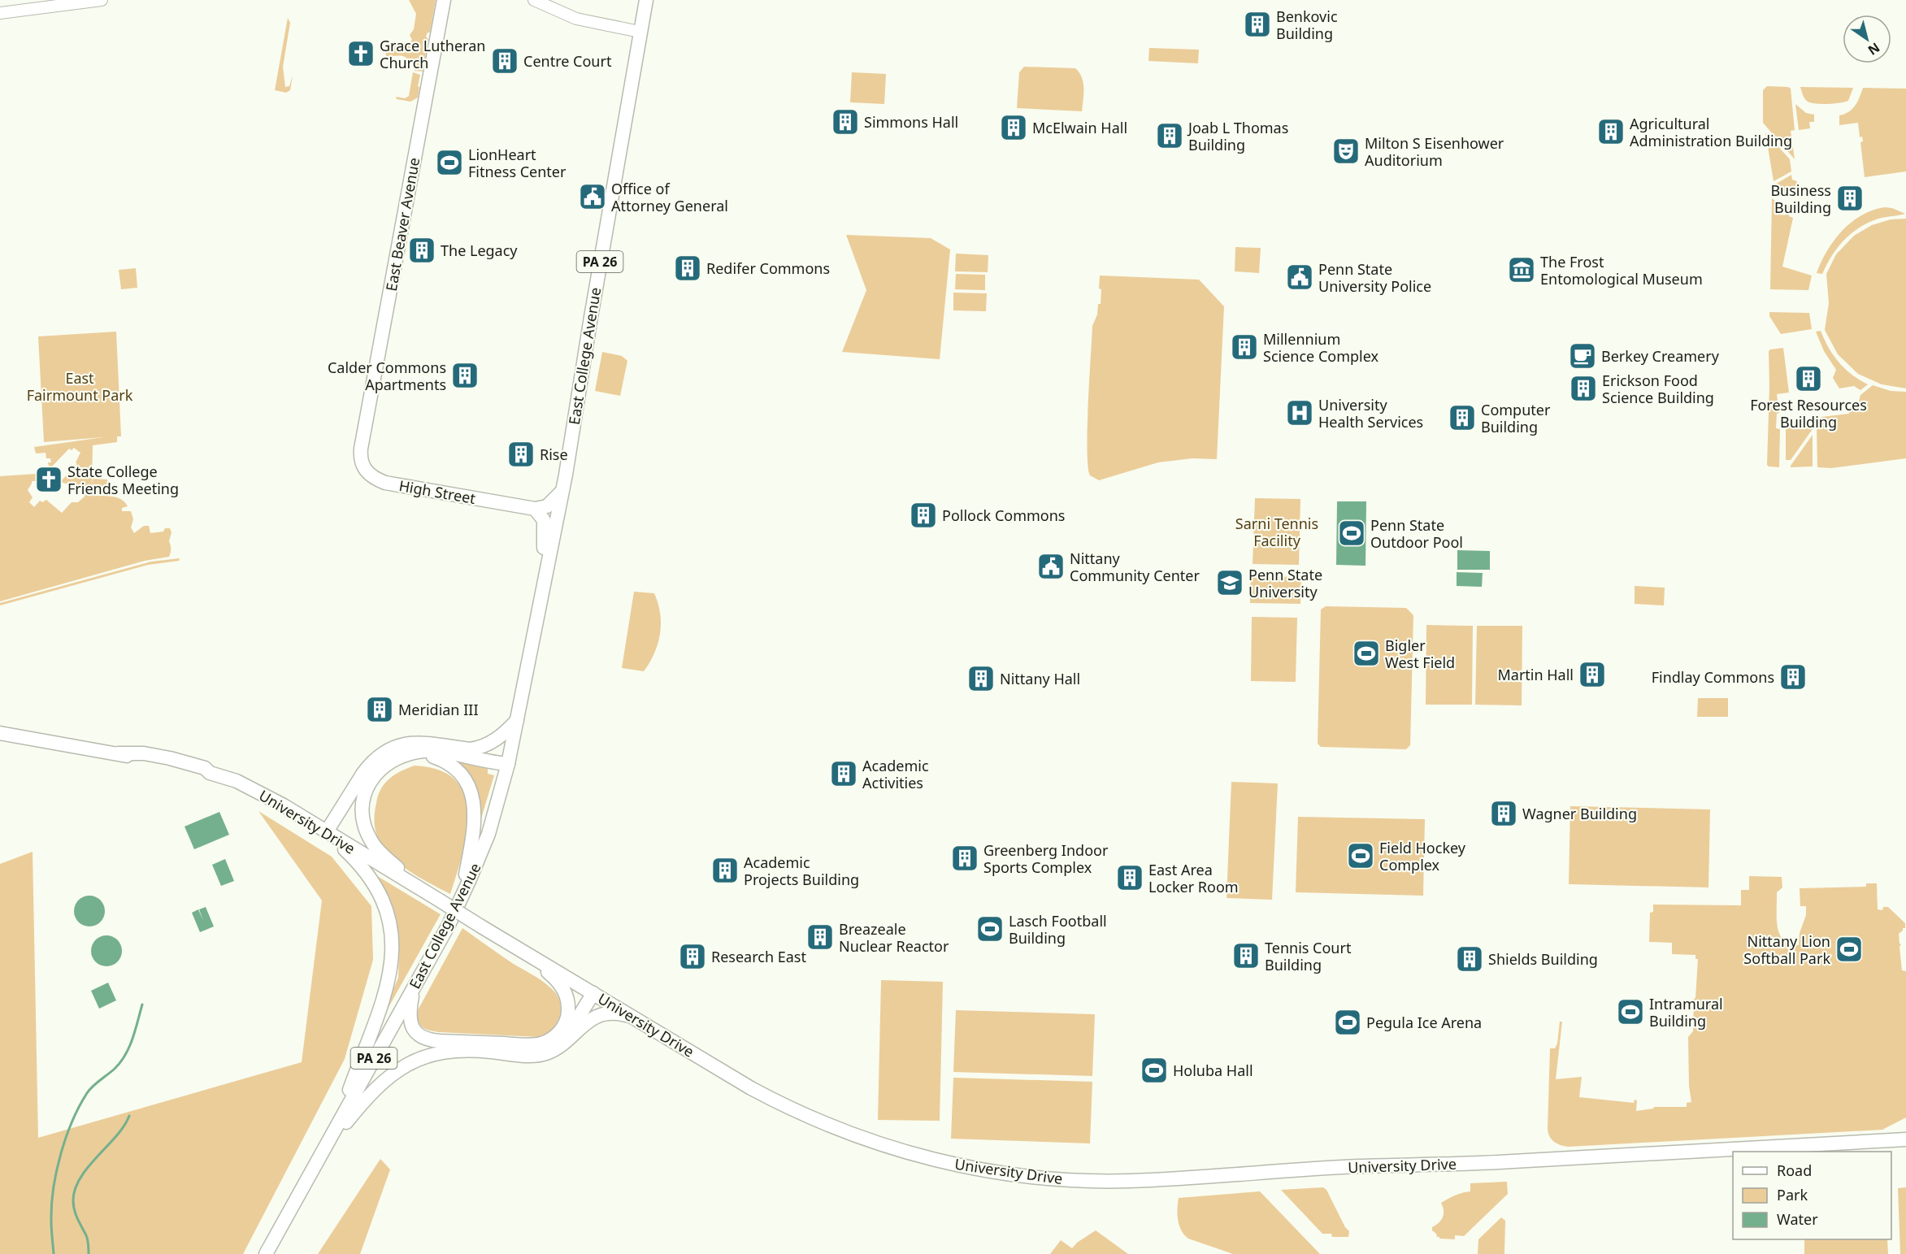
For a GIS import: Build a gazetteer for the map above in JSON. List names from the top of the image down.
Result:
{
  "streets": {
    "main road": [
      "East Beaver Avenue",
      "PA 26",
      "East College Avenue",
      "High Street",
      "University Drive"
    ]
  },
  "crossings": [
    ["East Beaver Avenue", "High Street"],
    ["East College Avenue", "High Street"]
  ],
  "parks": ["East Fairmount Park", "Sarni Tennis Facility"],
  "places": {
    "building": [
      "Benkovic Building",
      "Centre Court",
      "Simmons Hall",
      "McElwain Hall",
      "Agricultural Administration Building",
      "Joab L Thomas Building",
      "Business Building",
      "The Legacy",
      "Redifer Commons",
      "Millennium Science Complex",
      "Calder Commons Apartments",
      "Forest Resources Building",
      "Erickson Food Science Building",
      "Computer Building",
      "Rise",
      "Pollock Commons",
      "Martin Hall",
      "Findlay Commons",
      "Nittany Hall",
      "Meridian III",
      "Academic Activities",
      "Wagner Building",
      "Greenberg Indoor Sports Complex",
      "Academic Projects Building",
      "East Area Locker Room",
      "Breazeale Nuclear Reactor",
      "Tennis Court Building",
      "Research East",
      "Shields Building"
    ],
    "church": ["Grace Lutheran Church", "State College Friends Meeting"],
    "theatre": ["Milton S Eisenhower Auditorium"],
    "sports": [
      "LionHeart Fitness Center",
      "Penn State Outdoor Pool",
      "Bigler West Field",
      "Field Hockey Complex",
      "Lasch Football Building",
      "Nittany Lion Softball Park",
      "Intramural Building",
      "Pegula Ice Arena",
      "Holuba Hall"
    ],
    "public building": ["Office of Attorney General", "Penn State University Police", "Nittany Community Center"],
    "museum": ["The Frost Entomological Museum"],
    "cafe": ["Berkey Creamery"],
    "hospital": ["University Health Services"],
    "school or university": ["Penn State University"]
  },
  "legend": ["Road", "Park", "Water"],
  "north": "bottom right"
}
